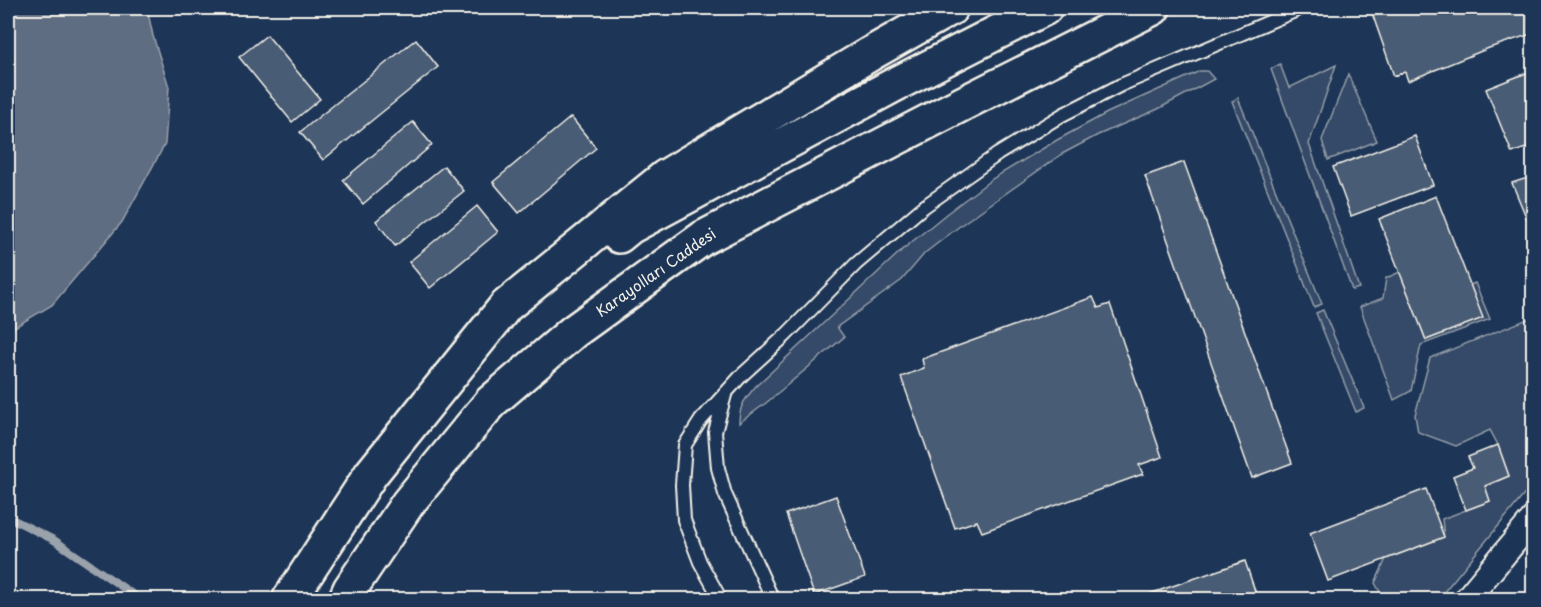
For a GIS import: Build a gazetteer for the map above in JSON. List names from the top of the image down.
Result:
{
  "streets": {
    "main road": ["Karayolları Caddesi"]
  }
}
